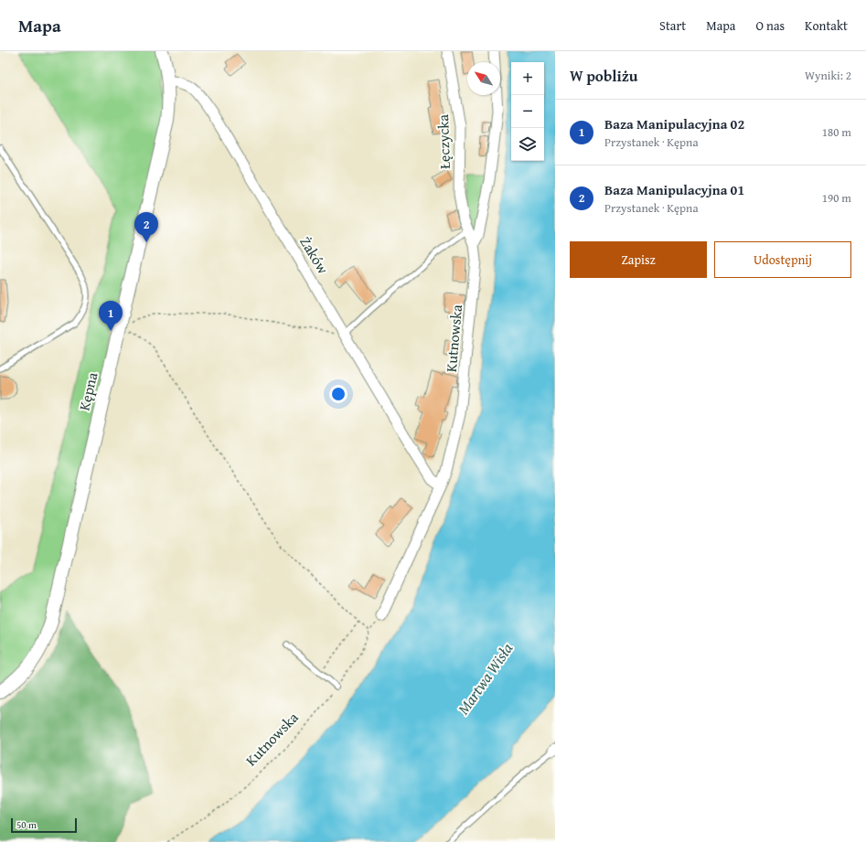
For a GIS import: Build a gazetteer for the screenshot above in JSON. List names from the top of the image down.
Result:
{
  "streets": {
    "street": [
      "Łęczycka",
      "Żaków",
      "Kutnowska",
      "Kępna"
    ]
  },
  "crossings": [
    ["Łęczycka", "Kutnowska"],
    ["Żaków", "Kutnowska"],
    ["Żaków", "Kępna"]
  ],
  "water": ["Martwa Wisła"],
  "scale_bar": "50 m",
  "north": "top left",
  "page": {
    "header": "Mapa",
    "nav": [
      "Start",
      "Mapa",
      "O nas",
      "Kontakt"
    ],
    "heading": ["W pobliżu", "Wyniki: 2"],
    "map_buttons": ["+", "−"],
    "list": [
      {
        "mark": "1",
        "name": "Baza Manipulacyjna 02",
        "note": "Przystanek · Kępna",
        "value": "180 m"
      },
      {
        "mark": "2",
        "name": "Baza Manipulacyjna 01",
        "note": "Przystanek · Kępna",
        "value": "190 m"
      }
    ],
    "pins": ["2", "1"],
    "buttons": ["Zapisz", "Udostępnij"],
    "scale": "50 m"
  }
}
